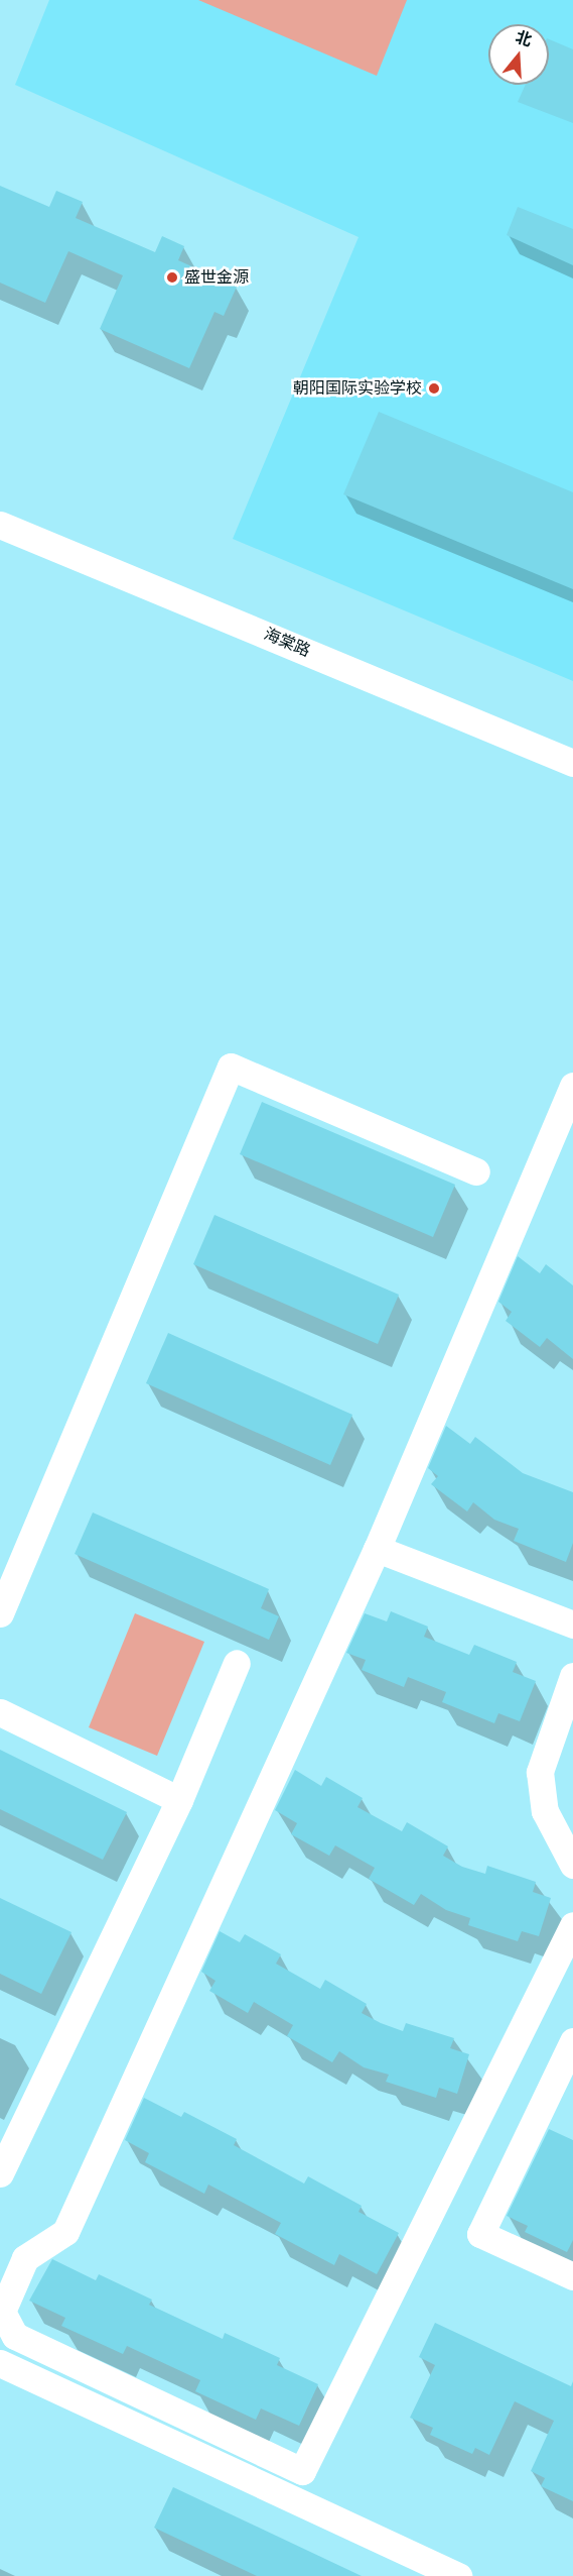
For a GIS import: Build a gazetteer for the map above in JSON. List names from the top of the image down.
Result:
{
  "streets": {
    "street": ["海棠路"]
  },
  "places": ["盛世金源", "朝阳国际实验学校"],
  "north": "top"
}
